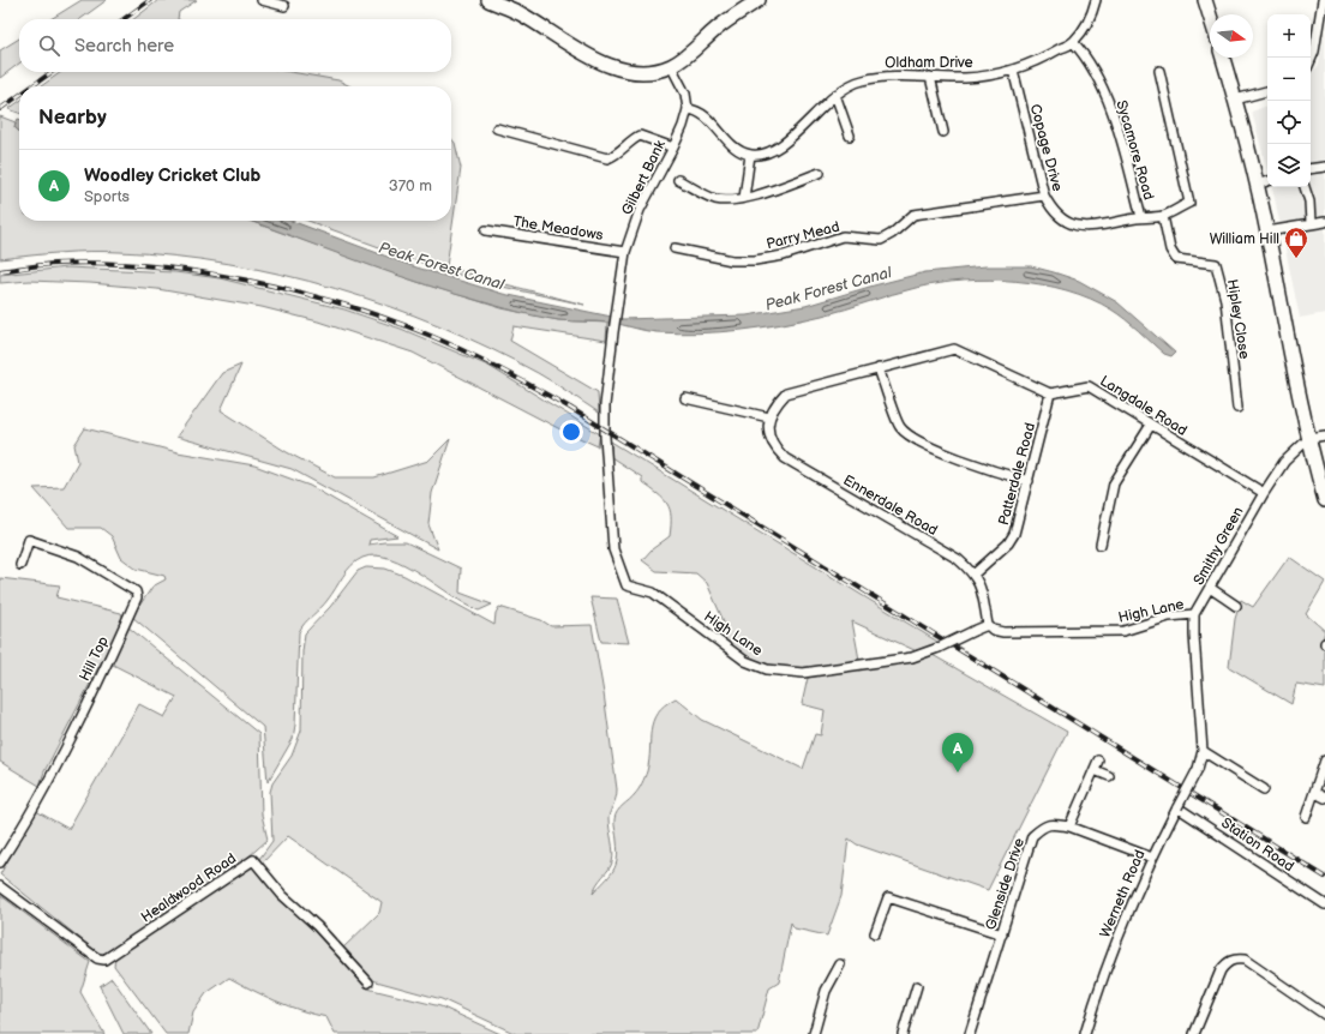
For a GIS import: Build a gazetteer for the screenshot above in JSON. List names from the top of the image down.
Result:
{
  "streets": {
    "street": [
      "Oldham Drive",
      "Copage Drive",
      "Sycamore Road",
      "Gilbert Bank",
      "The Meadows",
      "Parry Mead",
      "Hipley Close",
      "Langdale Road",
      "Patterdale Road",
      "Ennerdale Road",
      "Smithy Green",
      "High Lane",
      "Hill Top",
      "Station Road",
      "Glenside Drive",
      "Healdwood Road",
      "Werneth Road"
    ]
  },
  "crossings": [
    ["Oldham Drive", "Copage Drive"],
    ["Oldham Drive", "Sycamore Road"],
    ["Copage Drive", "Sycamore Road"],
    ["Copage Drive", "Parry Mead"],
    ["Copage Drive", "Hipley Close"],
    ["Gilbert Bank", "The Meadows"],
    ["Gilbert Bank", "High Lane"],
    ["Langdale Road", "Patterdale Road"],
    ["Langdale Road", "Smithy Green"],
    ["Patterdale Road", "Ennerdale Road"],
    ["Smithy Green", "High Lane"],
    ["Station Road", "Werneth Road"],
    ["Glenside Drive", "Werneth Road"]
  ],
  "water": ["Peak Forest Canal"],
  "places": {
    "shop": ["William Hill"]
  },
  "north": "right",
  "page": {
    "map_buttons": ["+", "−"],
    "search": "Search here",
    "heading": "Nearby",
    "list": [
      {
        "mark": "A",
        "name": "Woodley Cricket Club",
        "note": "Sports",
        "value": "370 m"
      }
    ],
    "pins": "A"
  }
}
